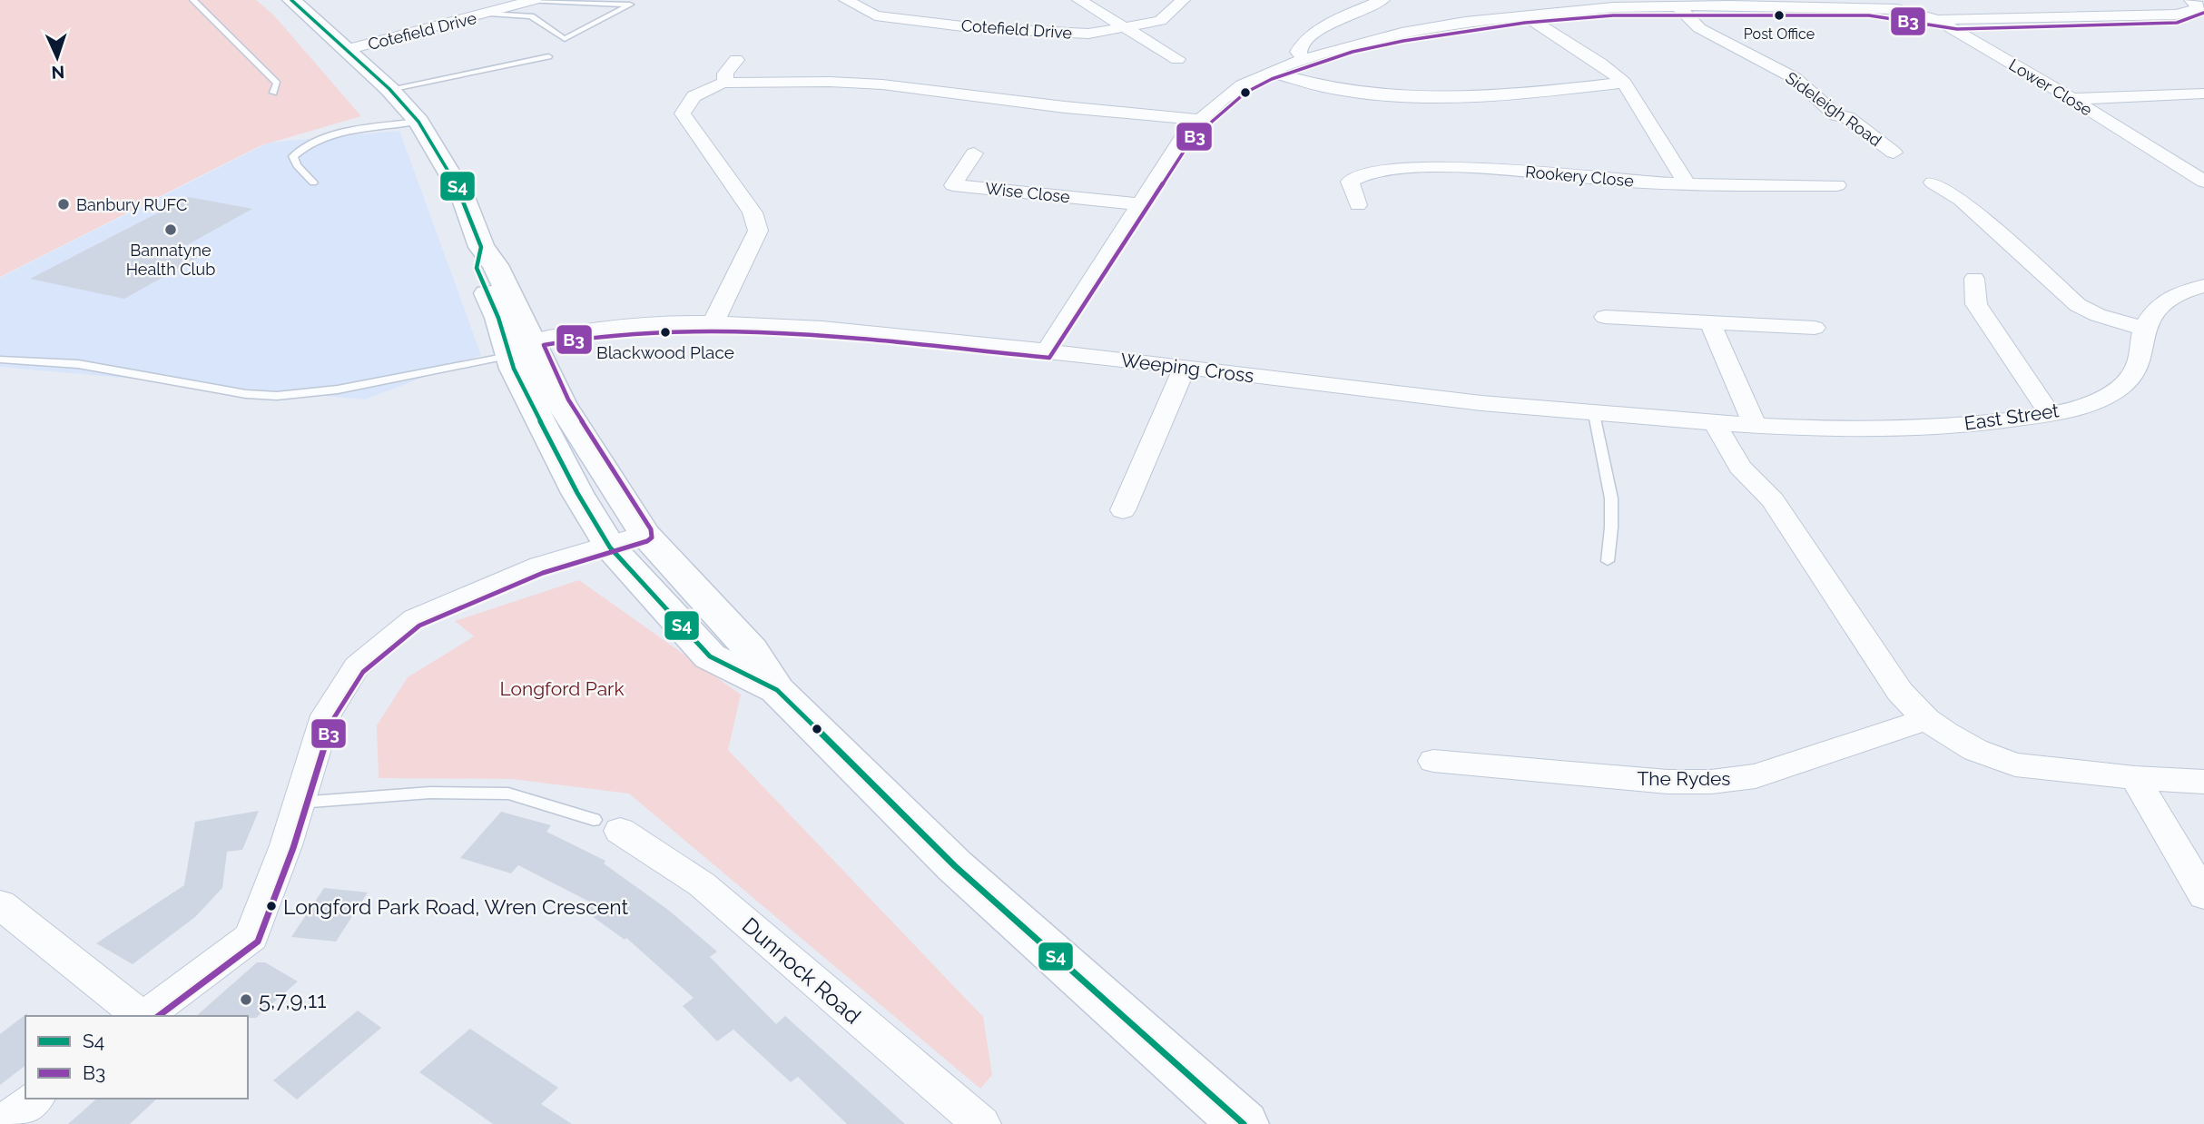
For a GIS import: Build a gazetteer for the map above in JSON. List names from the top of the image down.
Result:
{
  "streets": {
    "street": [
      "Cotefield Drive",
      "Lower Close",
      "Sideleigh Road",
      "Rookery Close",
      "Wise Close",
      "Weeping Cross",
      "East Street",
      "The Rydes",
      "Dunnock Road"
    ]
  },
  "crossings": [
    ["Lower Close", "Sideleigh Road"],
    ["Lower Close", "Wise Close"],
    ["Lower Close", "Weeping Cross"],
    ["Weeping Cross", "East Street"]
  ],
  "parks": ["Longford Park"],
  "places": [
    "Post Office",
    "Banbury RUFC",
    "Bannatyne Health Club",
    "Blackwood Place",
    "Longford Park Road, Wren Crescent",
    "5,7,9,11"
  ],
  "lines": ["transit line S4", "transit line B3"],
  "legend": ["S4", "B3"],
  "north": "bottom"
}
